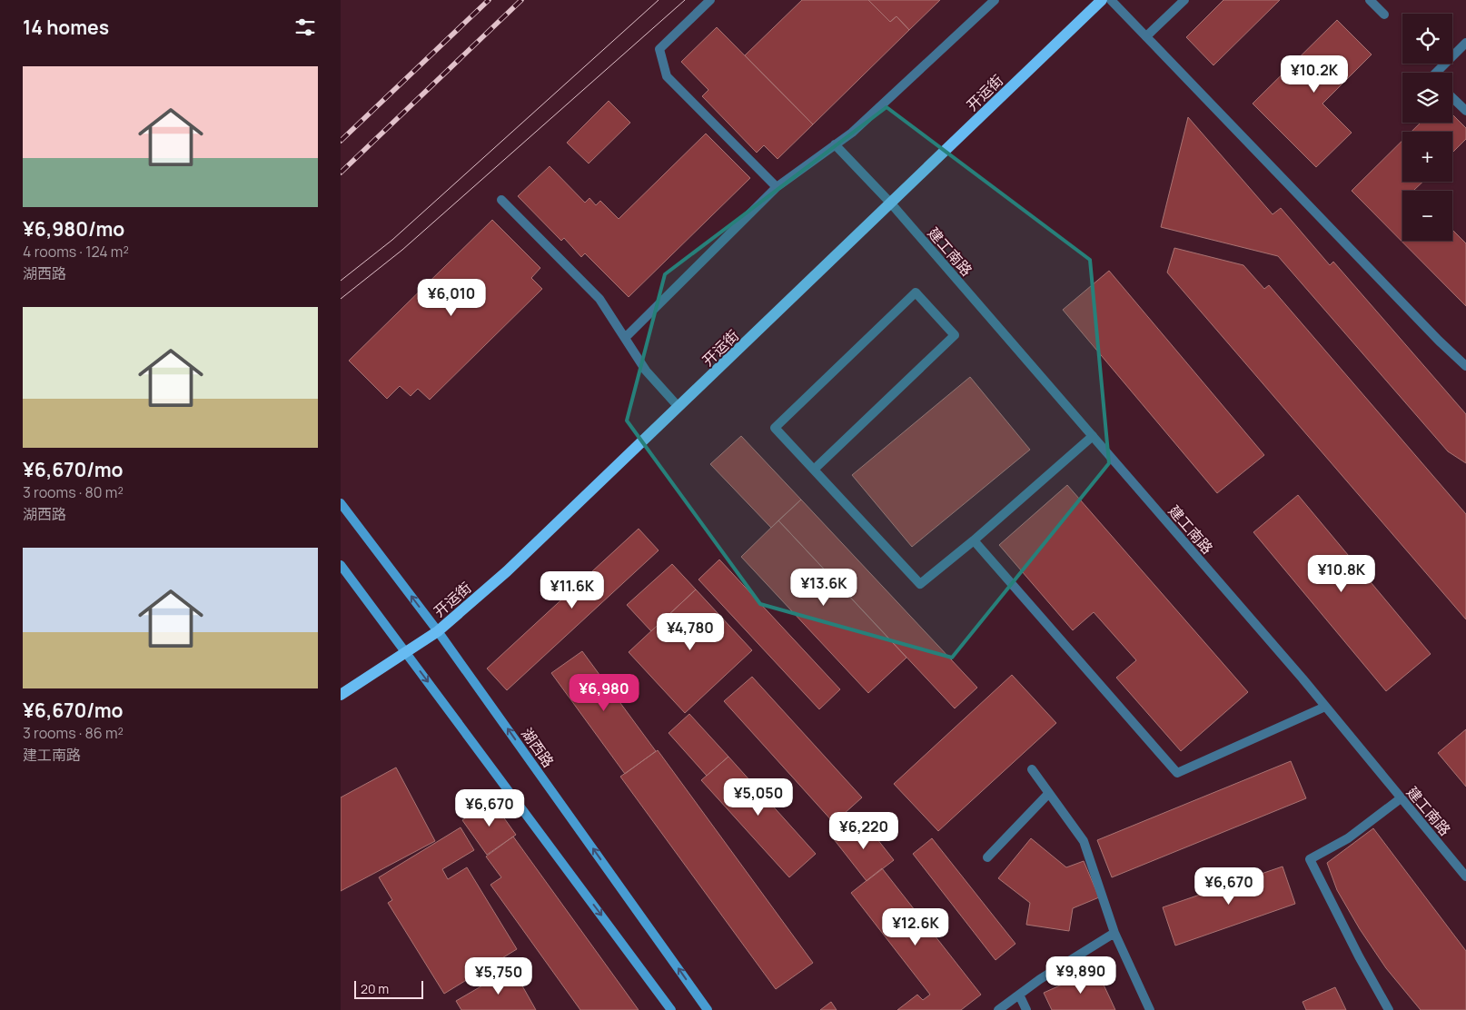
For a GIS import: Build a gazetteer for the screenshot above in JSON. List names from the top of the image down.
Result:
{
  "streets": {
    "main road": ["开运街", "湖西路"],
    "street": ["建工南路"]
  },
  "crossings": [
    ["开运街", "建工南路"],
    ["开运街", "湖西路"]
  ],
  "scale_bar": "20 m",
  "page": {
    "heading": "14 homes",
    "map_buttons": ["+", "−"],
    "list": [
      {
        "name": "¥6,980/mo",
        "note": "4 rooms · 124 m² · 湖西路"
      },
      {
        "name": "¥6,670/mo",
        "note": "3 rooms · 80 m² · 湖西路"
      },
      {
        "name": "¥6,670/mo",
        "note": "3 rooms · 86 m² · 建工南路"
      }
    ],
    "price": [
      "¥10.2K",
      "¥6,010",
      "¥10.8K",
      "¥13.6K",
      "¥11.6K",
      "¥4,780",
      "¥6,980",
      "¥5,050",
      "¥6,670",
      "¥6,220",
      "¥6,670",
      "¥12.6K",
      "¥9,890",
      "¥5,750"
    ],
    "scale": "20 m"
  }
}
